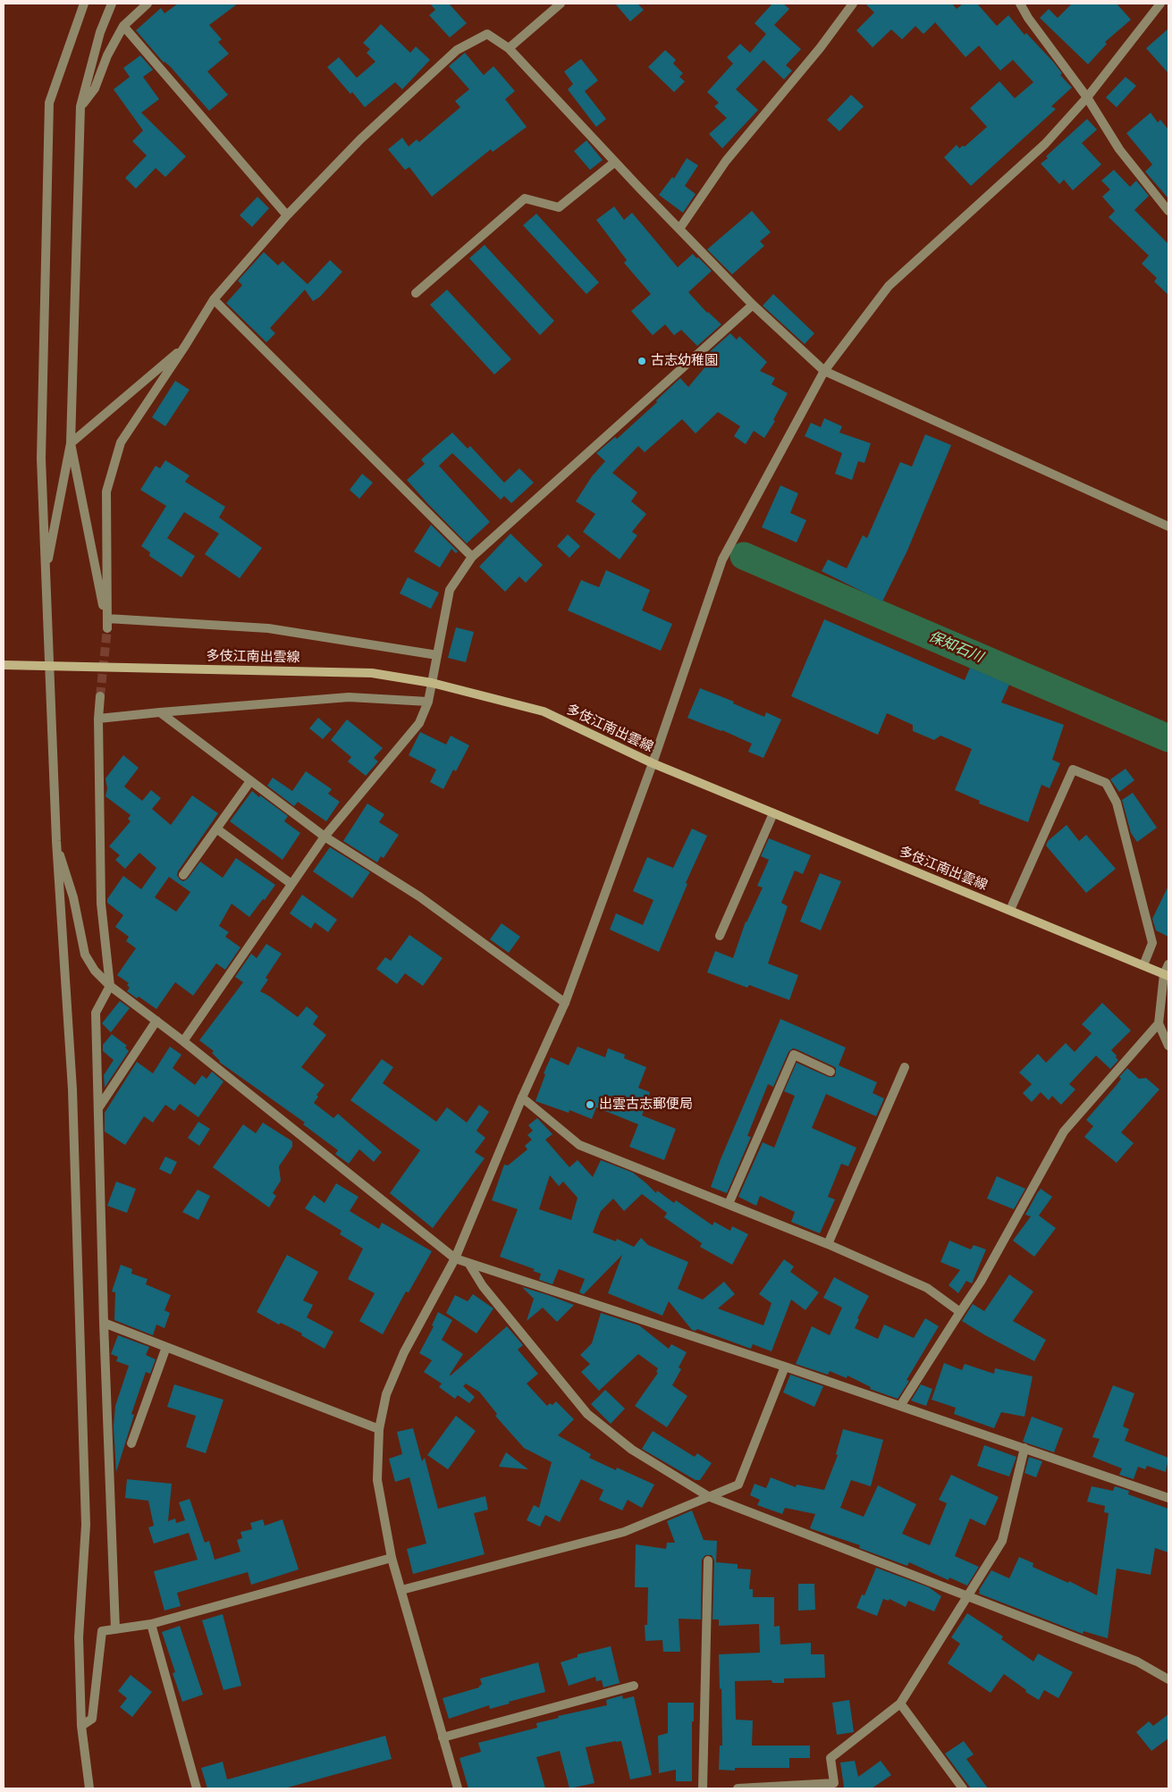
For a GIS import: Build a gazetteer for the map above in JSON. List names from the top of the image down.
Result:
{
  "streets": {
    "main road": ["多伎江南出雲線"]
  },
  "water": ["保知石川"],
  "places": ["古志幼稚園", "出雲古志郵便局"]
}
